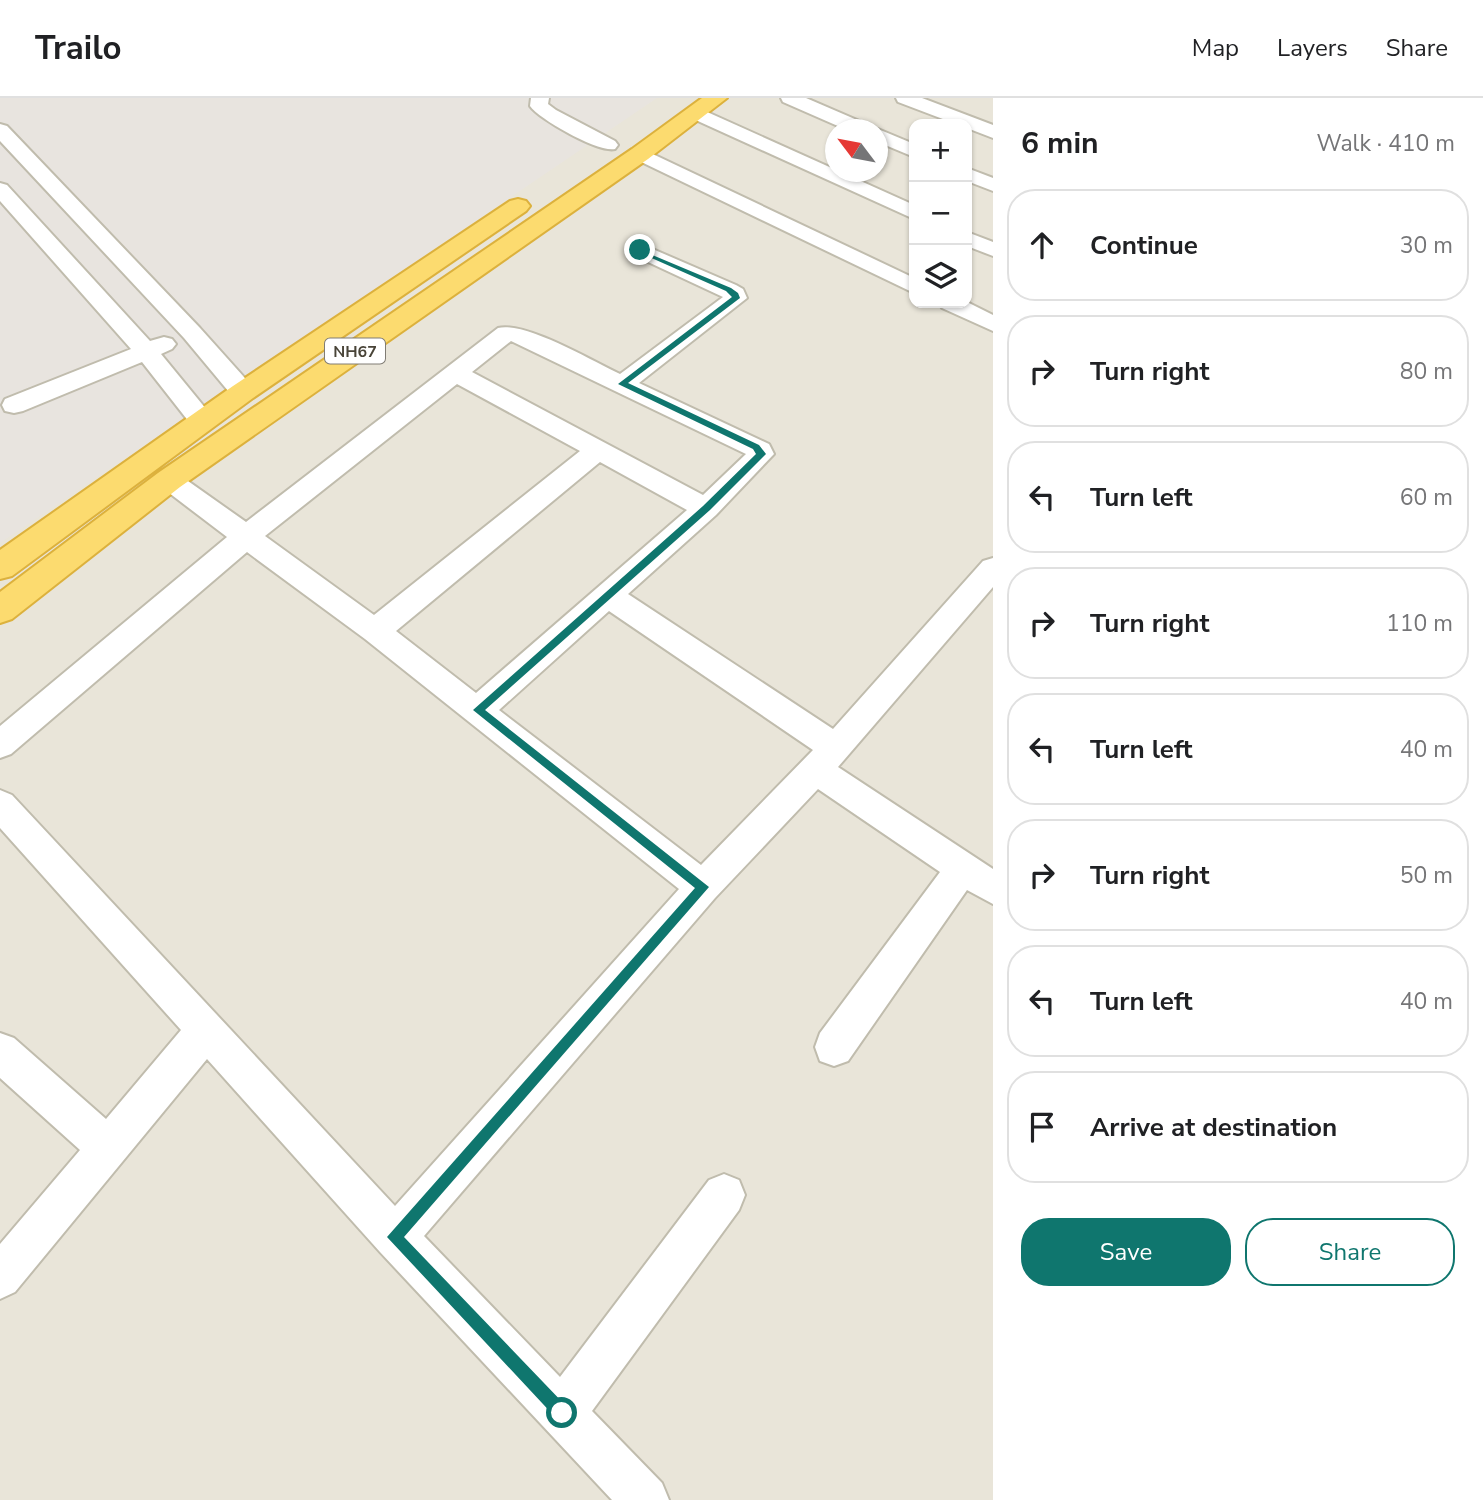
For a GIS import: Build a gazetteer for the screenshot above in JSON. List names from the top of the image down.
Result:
{
  "streets": {
    "highway": ["NH67"]
  },
  "north": "top left",
  "page": {
    "header": "Trailo",
    "nav": ["Map", "Layers", "Share"],
    "heading": ["6 min", "Walk · 410 m"],
    "map_buttons": ["+", "−"],
    "list": [
      ["Continue", "30 m"],
      ["Turn right", "80 m"],
      ["Turn left", "60 m"],
      ["Turn right", "110 m"],
      ["Turn left", "40 m"],
      ["Turn right", "50 m"],
      ["Turn left", "40 m"],
      "Arrive at destination"
    ],
    "buttons": ["Save", "Share"]
  }
}
